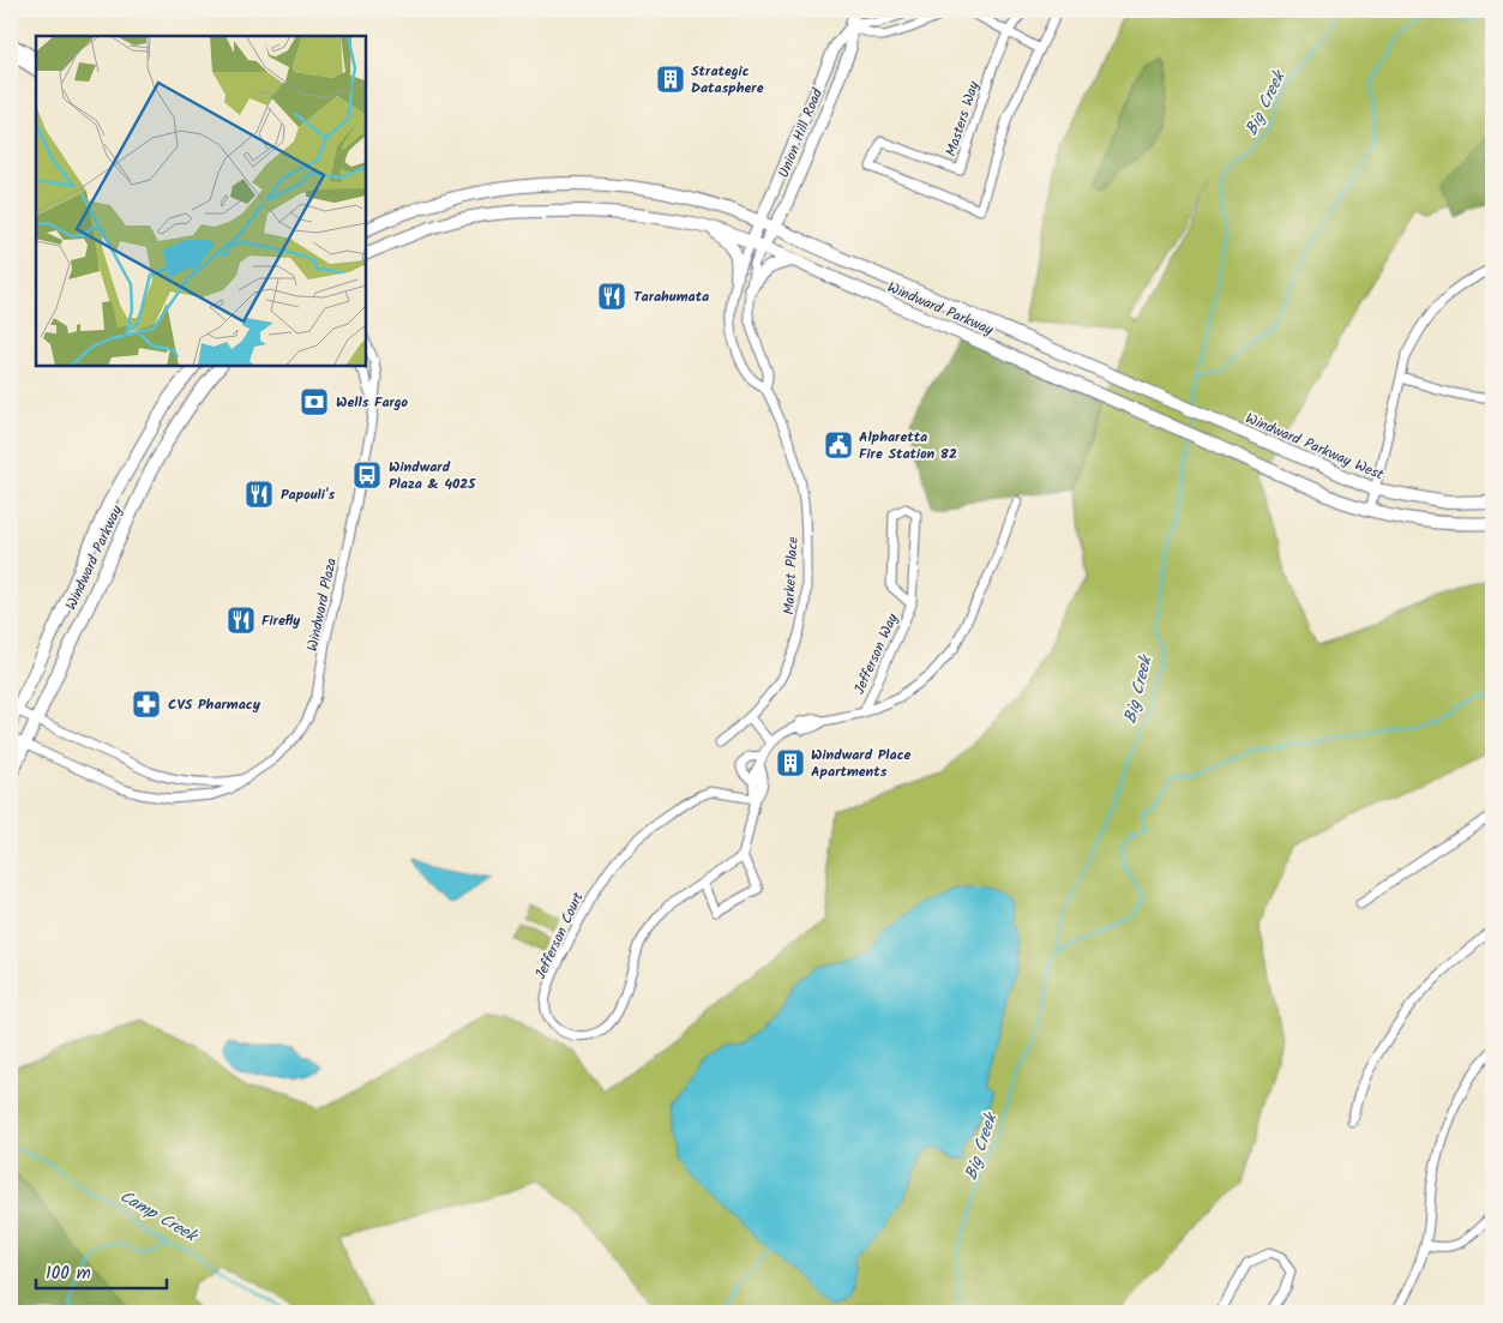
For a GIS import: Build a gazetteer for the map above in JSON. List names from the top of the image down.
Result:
{
  "streets": {
    "main road": ["Windward Parkway", "Windward Parkway West"],
    "street": [
      "Masters Way",
      "Union Hill Road",
      "Market Place",
      "Windward Plaza",
      "Jefferson Way",
      "Jefferson Court"
    ]
  },
  "crossings": [
    ["Union Hill Road", "Windward Parkway"],
    ["Union Hill Road", "Market Place"],
    ["Windward Parkway", "Windward Parkway West"],
    ["Windward Parkway", "Market Place"],
    ["Windward Parkway", "Windward Plaza"]
  ],
  "water": ["Big Creek", "Camp Creek"],
  "places": {
    "building": ["Strategic Datasphere", "Windward Place Apartments"],
    "restaurant": ["Tarahumata", "Papouli's", "Firefly"],
    "bank": ["Wells Fargo"],
    "public building": ["Alpharetta Fire Station 82"],
    "bus stop": ["Windward Plaza & 4025"],
    "pharmacy": ["CVS Pharmacy"]
  },
  "scale_bar": "100 m"
}
